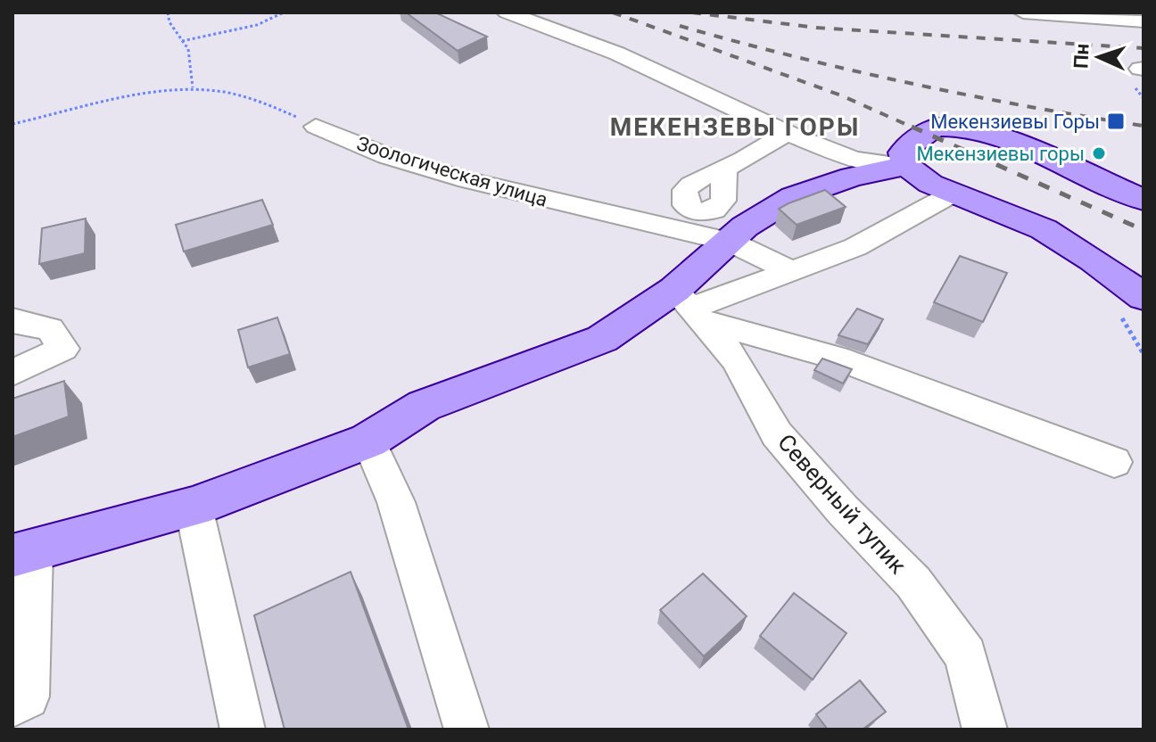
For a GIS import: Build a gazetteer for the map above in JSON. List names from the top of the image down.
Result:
{
  "streets": {
    "street": ["Зоологическая улица", "Северный тупик"]
  },
  "districts": ["МЕКЕНЗЕВЫ ГОРЫ"],
  "places": {
    "transit": ["Мекензиевы Горы"],
    "other": ["Мекензиевы горы"]
  },
  "north": "left"
}
